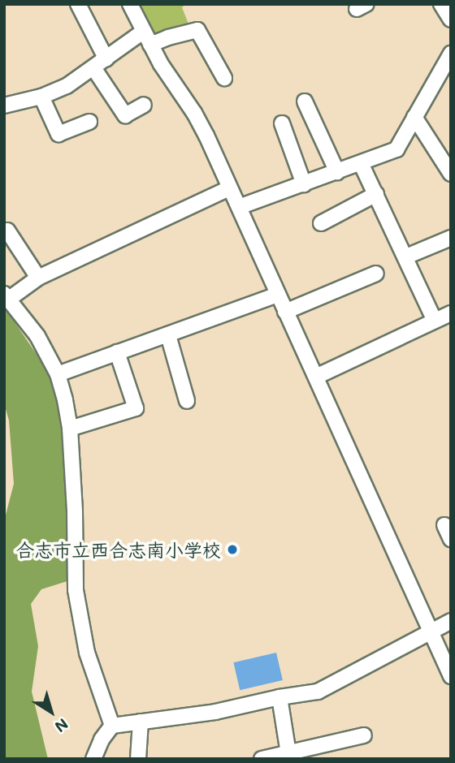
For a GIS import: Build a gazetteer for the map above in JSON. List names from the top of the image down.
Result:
{
  "places": ["合志市立西合志南小学校"],
  "north": "bottom right"
}
